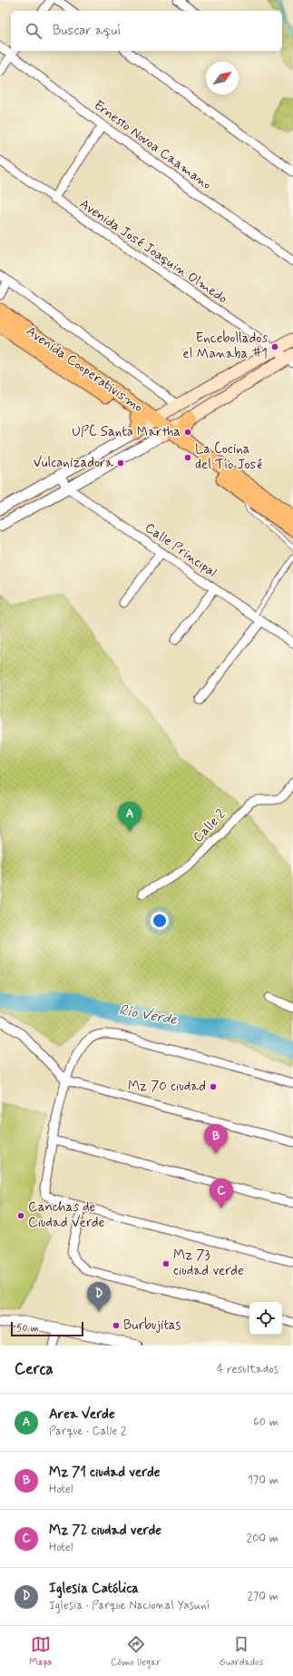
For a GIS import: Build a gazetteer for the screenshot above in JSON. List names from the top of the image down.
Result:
{
  "streets": {
    "highway": ["Avenida Cooperativismo"],
    "street": [
      "Ernesto Novoa Caamano",
      "Avenida José Joaquin Olmedo",
      "Calle Principal",
      "Calle 2"
    ]
  },
  "water": ["Río Verde"],
  "places": [
    "Encebollados el Manaba #1",
    "UPC Santa Martha",
    "La Cocina del Tío José",
    "Vulcanizadora",
    "Mz 70 ciudad",
    "Canchas de Ciudad Verde",
    "Mz 73 ciudad verde",
    "Burbujitas"
  ],
  "scale_bar": "50 m",
  "north": "top right",
  "page": {
    "search": "Buscar aquí",
    "pins": [
      "A",
      "B",
      "C",
      "D"
    ],
    "scale": "50 m",
    "heading": ["Cerca", "4 resultados"],
    "list": [
      {
        "mark": "A",
        "name": "Area Verde",
        "note": "Parque · Calle 2",
        "value": "60 m"
      },
      {
        "mark": "B",
        "name": "Mz 71 ciudad verde",
        "note": "Hotel",
        "value": "170 m"
      },
      {
        "mark": "C",
        "name": "Mz 72 ciudad verde",
        "note": "Hotel",
        "value": "200 m"
      },
      {
        "mark": "D",
        "name": "Iglesia Católica",
        "note": "Iglesia · Parque Nacional Yasuní",
        "value": "270 m"
      }
    ],
    "nav": ["Mapa", "Cómo llegar", "Guardados"]
  }
}
